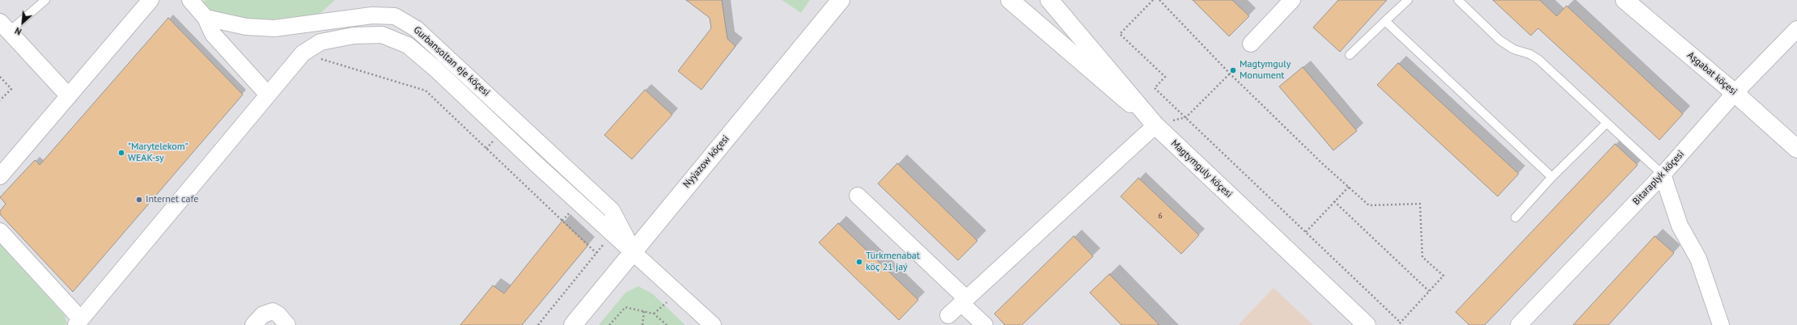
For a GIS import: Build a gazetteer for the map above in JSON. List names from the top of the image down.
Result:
{
  "streets": {
    "street": [
      "Gurbansoltan eje köçesi",
      "Aşgabat köçesi",
      "Nyýazow köçesi",
      "Magtymguly köçesi",
      "Bitaraplyk köçesi"
    ]
  },
  "crossings": [
    ["Gurbansoltan eje köçesi", "Nyýazow köçesi"],
    ["Aşgabat köçesi", "Bitaraplyk köçesi"]
  ],
  "places": [
    "Magtymguly Monument",
    "\"Marytelekom\" WEAK-sy",
    "Internet cafe",
    "Türkmenabat köç 21 jaý"
  ],
  "house_numbers": ["6"],
  "north": "bottom left"
}
